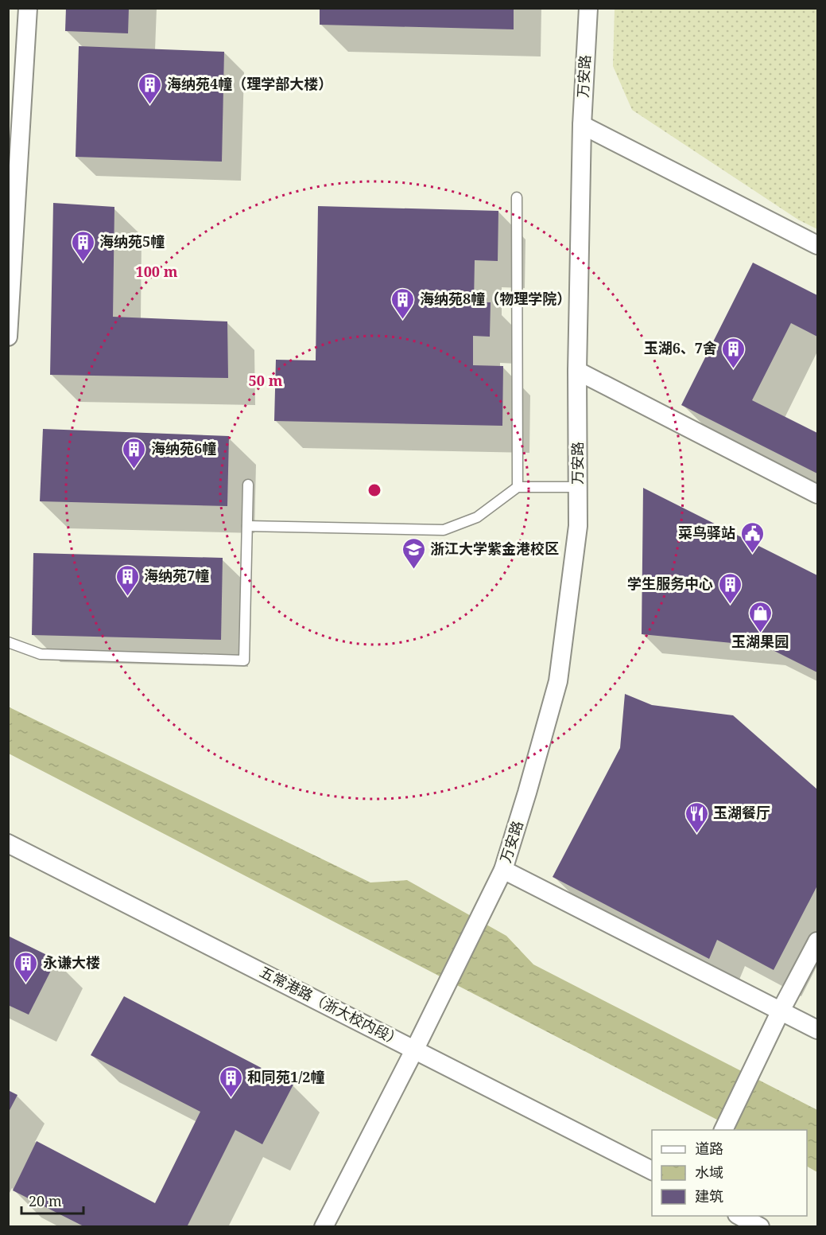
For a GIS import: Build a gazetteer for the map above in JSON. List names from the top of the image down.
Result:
{
  "streets": {
    "street": ["万安路", "五常港路（浙大校内段）"]
  },
  "crossings": [
    ["万安路", "五常港路（浙大校内段）"]
  ],
  "places": {
    "building": [
      "海纳苑4幢（理学部大楼）",
      "海纳苑5幢",
      "海纳苑8幢（物理学院）",
      "玉湖6、7舍",
      "海纳苑6幢",
      "海纳苑7幢",
      "学生服务中心",
      "永谦大楼",
      "和同苑1/2幢"
    ],
    "public building": ["菜鸟驿站"],
    "school or university": ["浙江大学紫金港校区"],
    "shop": ["玉湖果园"],
    "restaurant": ["玉湖餐厅"]
  },
  "legend": ["道路", "水域", "建筑"],
  "scale_bar": "20 m",
  "rings": ["100 m", "50 m"]
}
